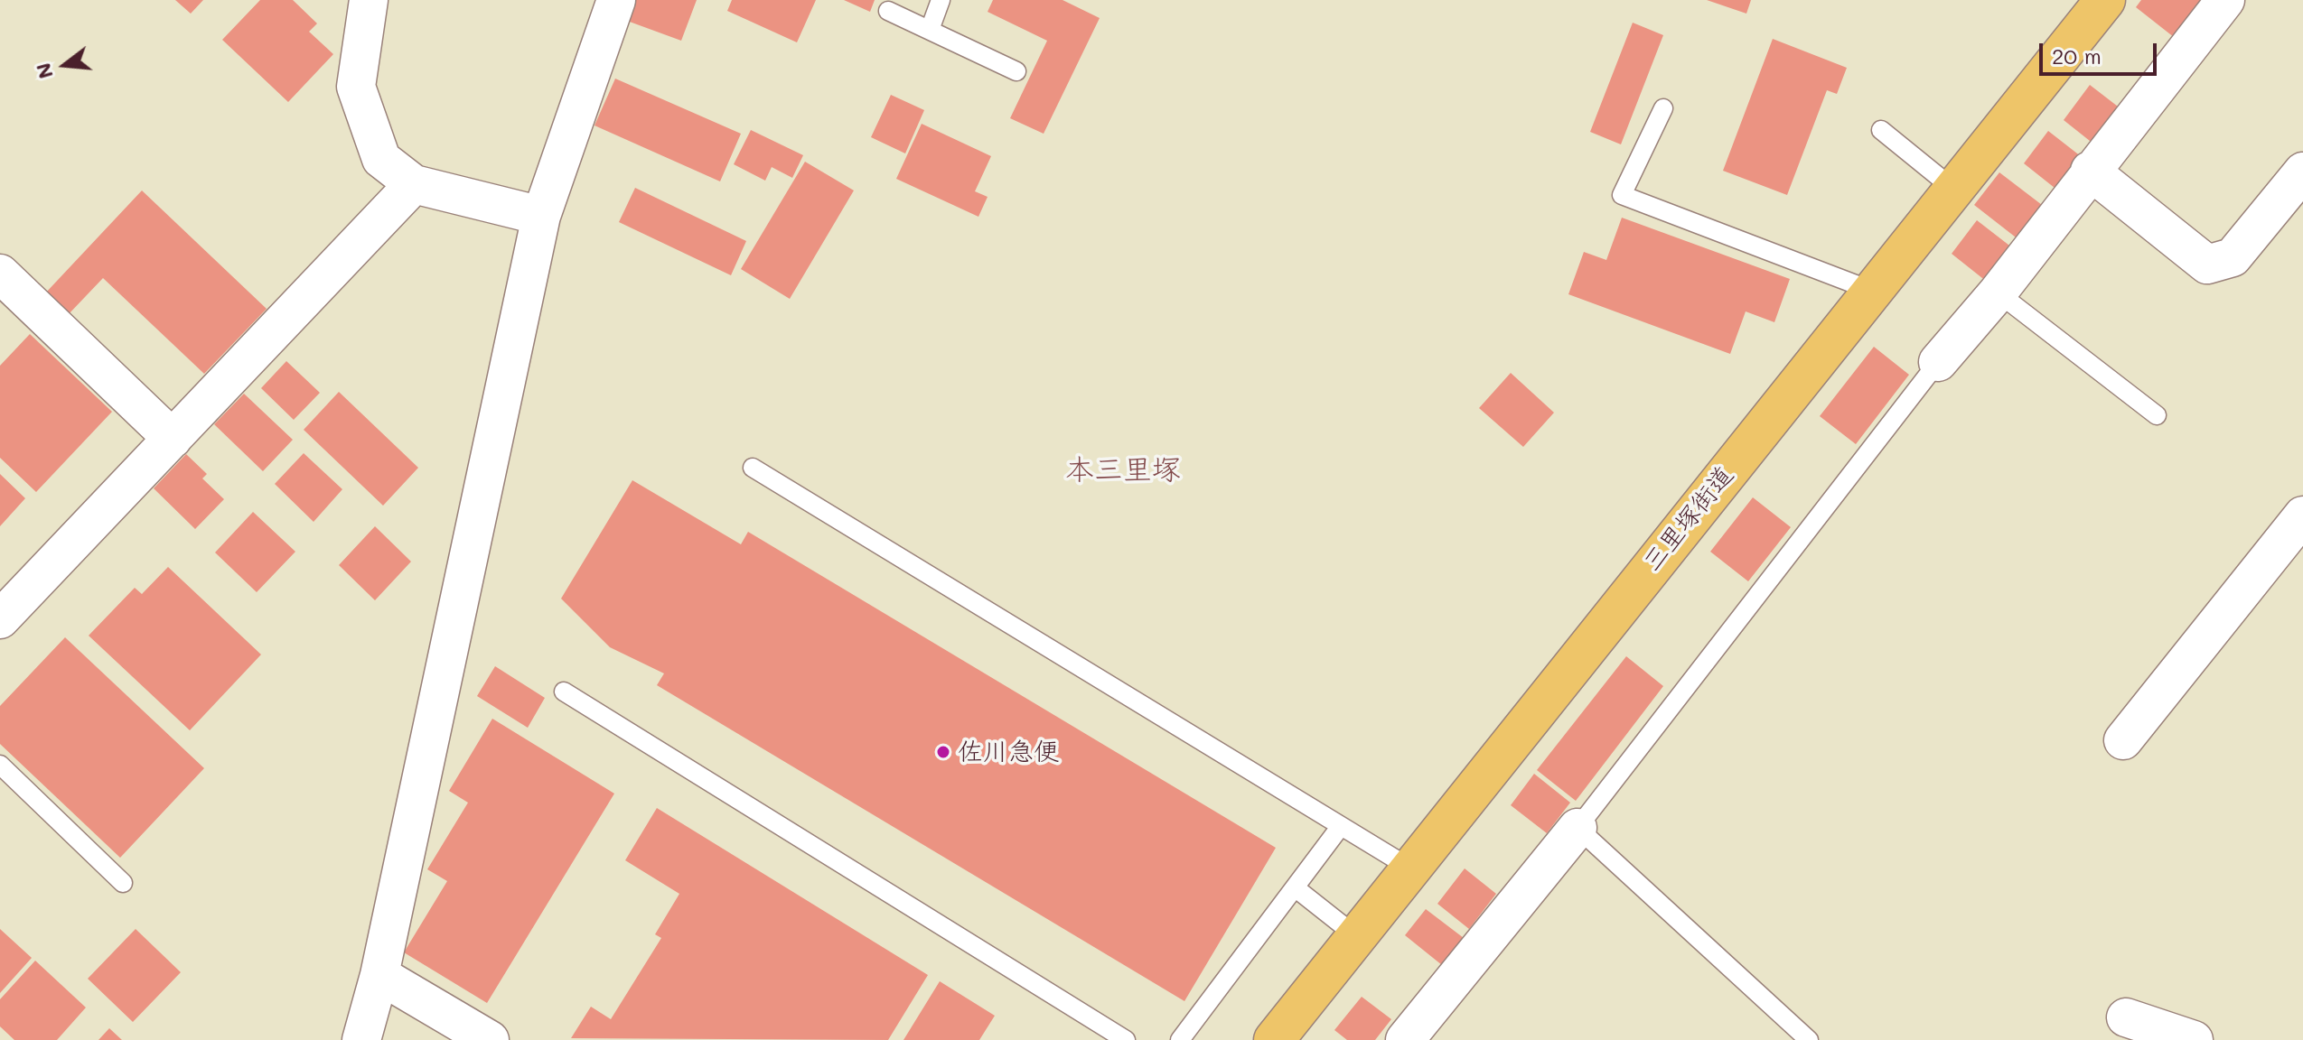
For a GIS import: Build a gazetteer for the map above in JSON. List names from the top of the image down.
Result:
{
  "streets": {
    "main road": ["三里塚街道"]
  },
  "districts": ["本三里塚"],
  "places": ["佐川急便"],
  "scale_bar": "20 m",
  "north": "left"
}
